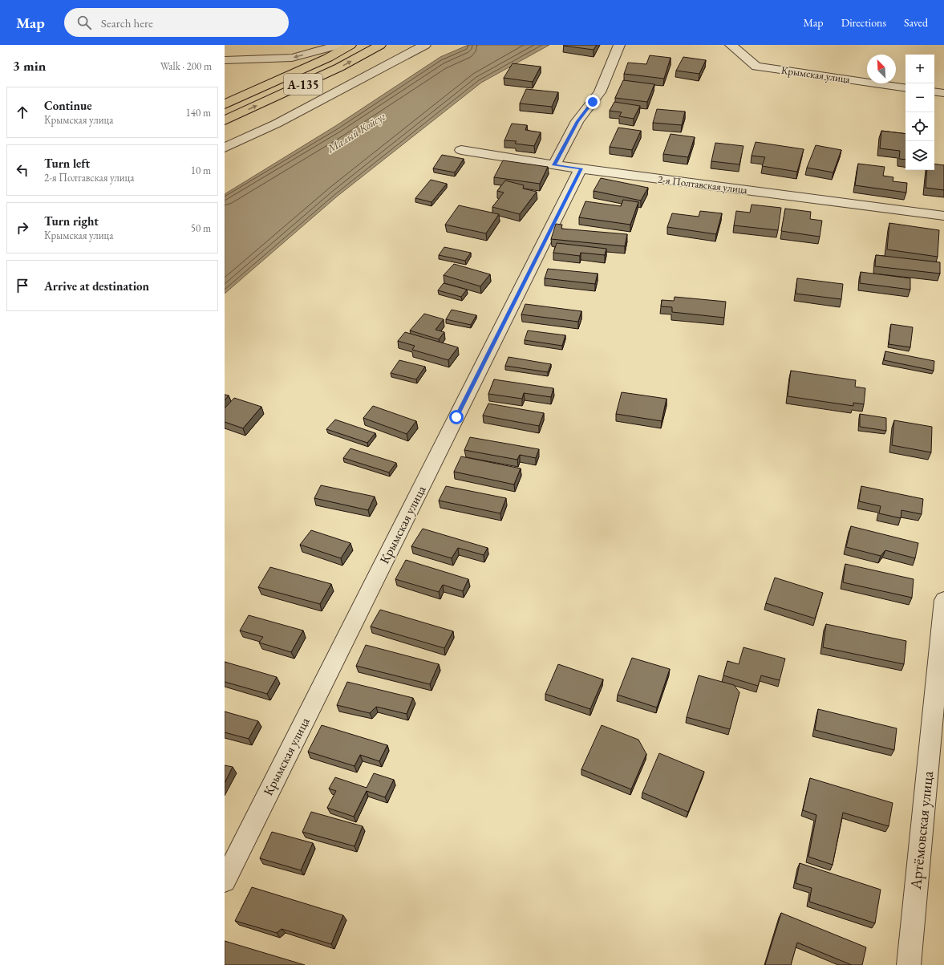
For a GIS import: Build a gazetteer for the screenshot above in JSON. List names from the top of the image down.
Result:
{
  "streets": {
    "highway": ["А-135"],
    "street": ["Крымская улица", "2-я Полтавская улица", "Артёмовская улица"]
  },
  "crossings": [
    ["Крымская улица", "2-я Полтавская улица"]
  ],
  "water": ["Малый Койсуг"],
  "north": "top left",
  "page": {
    "header": "Map",
    "search": "Search here",
    "nav": ["Map", "Directions", "Saved"],
    "heading": ["3 min", "Walk · 200 m"],
    "map_buttons": ["+", "−"],
    "list": [
      ["Continue", "Крымская улица", "140 m"],
      ["Turn left", "2-я Полтавская улица", "10 m"],
      ["Turn right", "Крымская улица", "50 m"],
      "Arrive at destination"
    ]
  }
}
